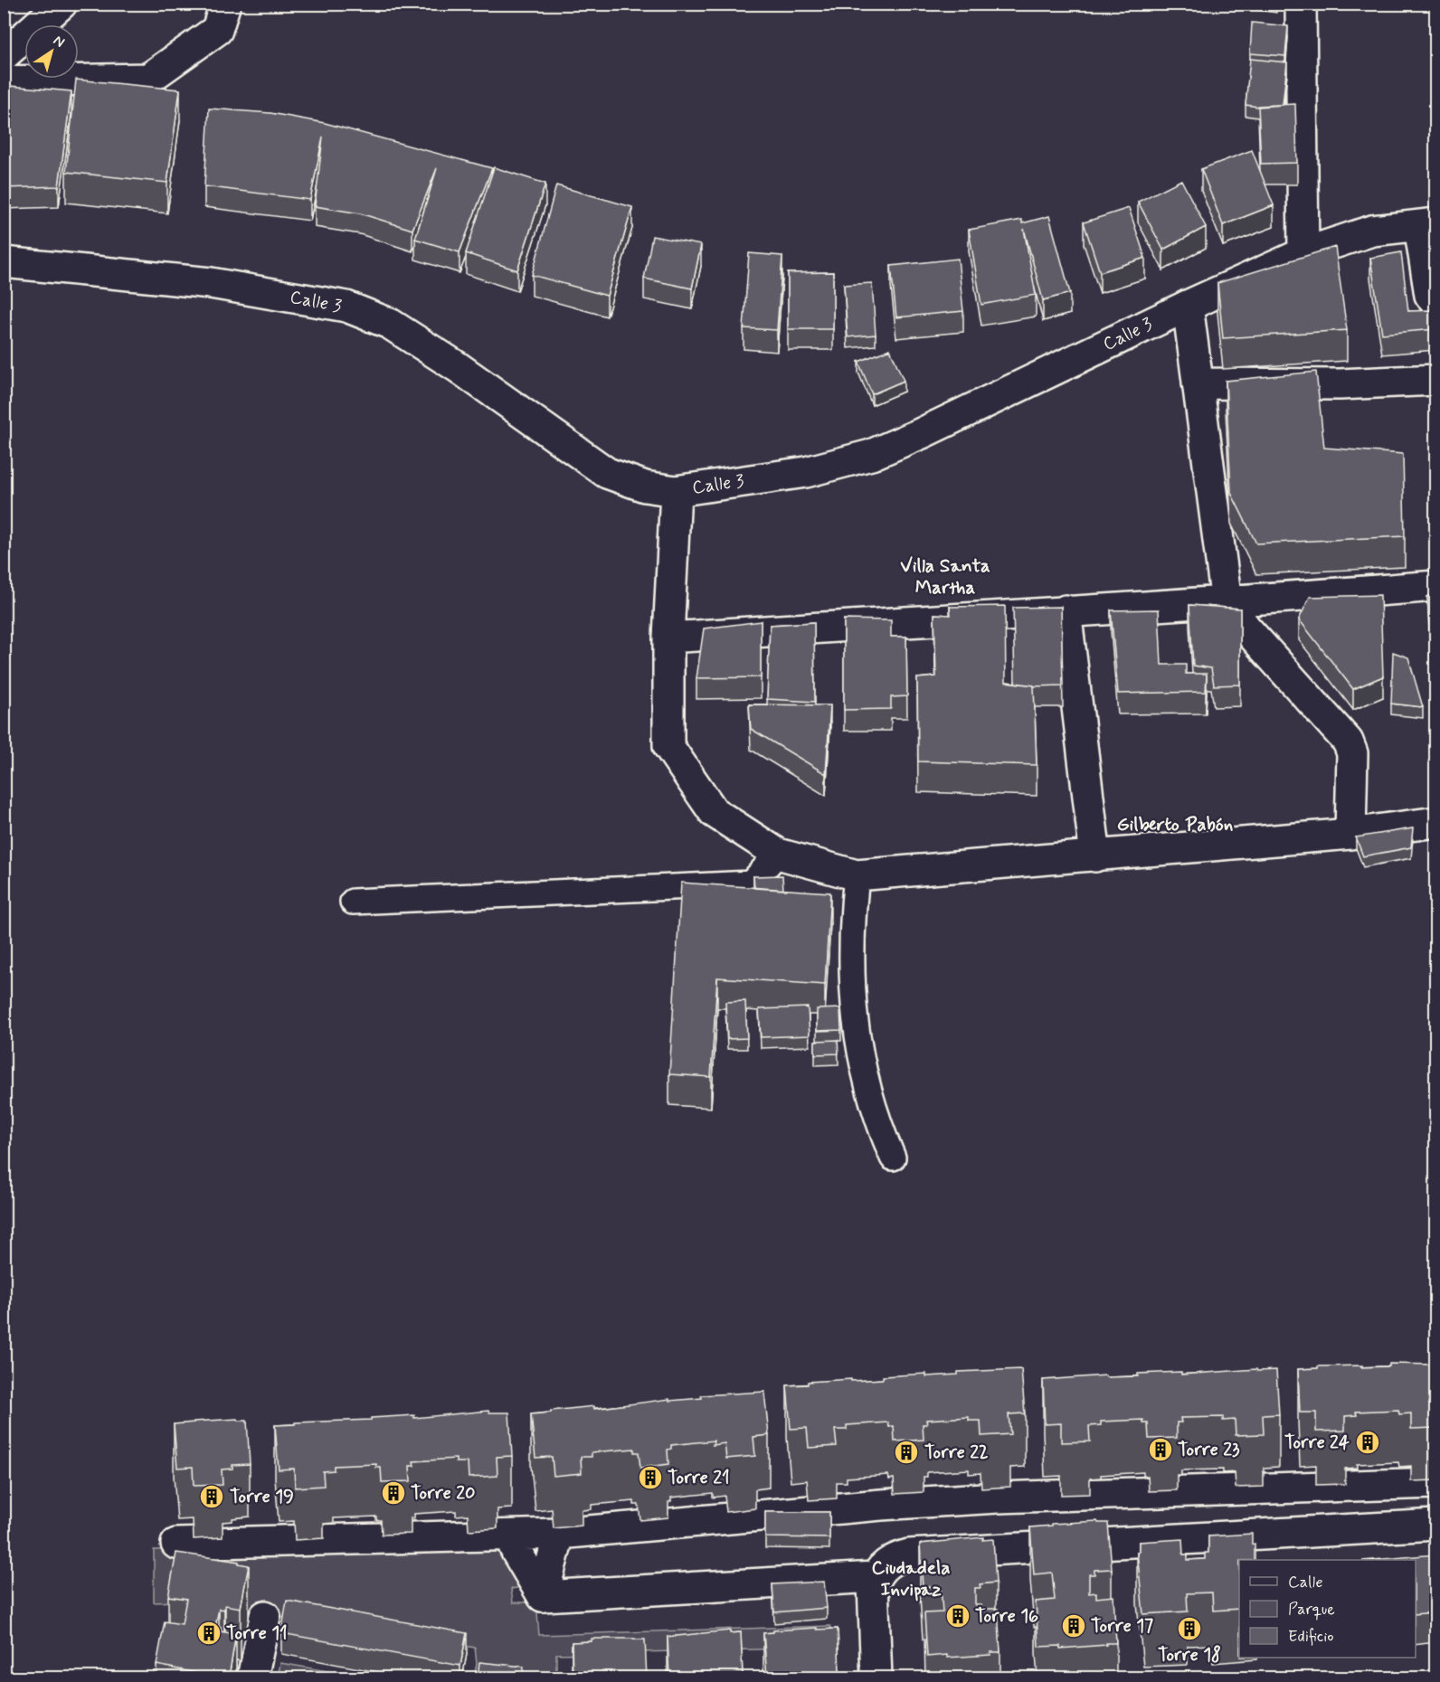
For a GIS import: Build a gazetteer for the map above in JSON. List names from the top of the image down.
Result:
{
  "streets": {
    "street": ["Calle 3"]
  },
  "districts": ["Villa Santa Martha", "Gilberto Pabón", "Ciudadela Invipaz"],
  "places": {
    "building": [
      "Torre 24",
      "Torre 23",
      "Torre 22",
      "Torre 21",
      "Torre 20",
      "Torre 19",
      "Torre 16",
      "Torre 17",
      "Torre 18",
      "Torre 11"
    ]
  },
  "legend": ["Calle", "Parque", "Edificio"],
  "north": "top right"
}
